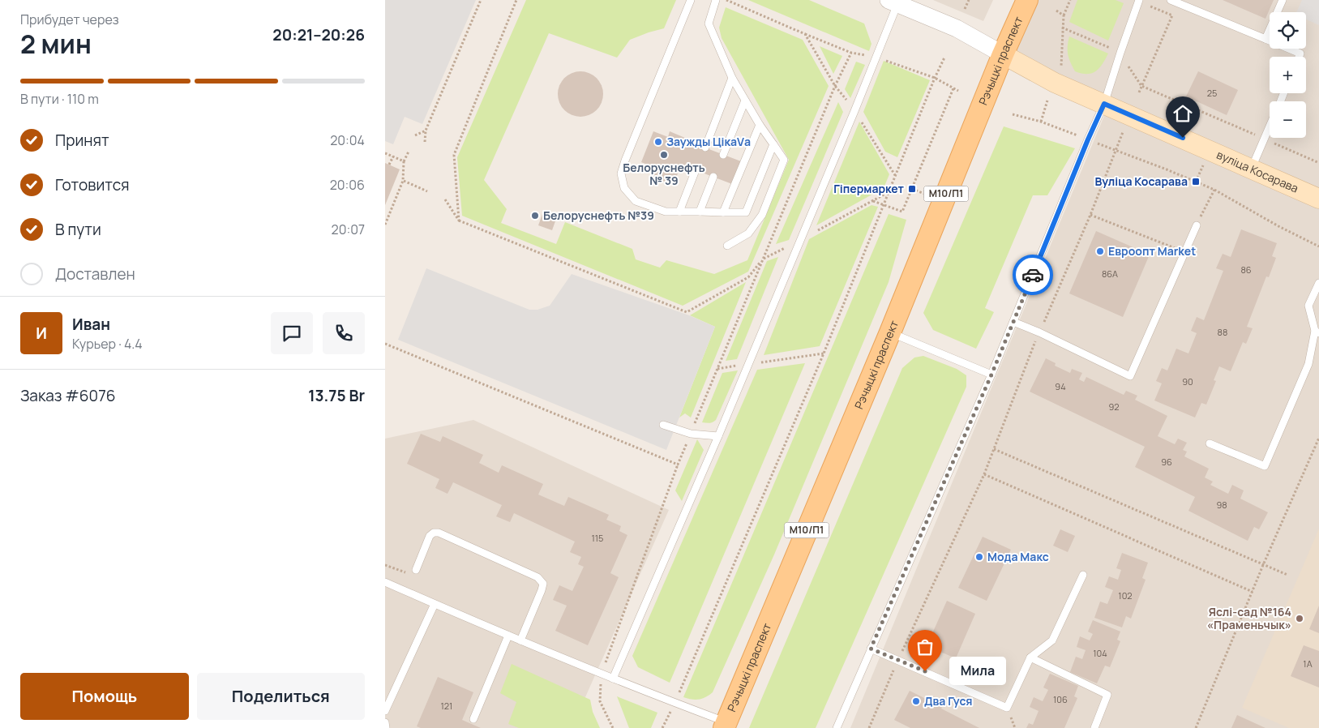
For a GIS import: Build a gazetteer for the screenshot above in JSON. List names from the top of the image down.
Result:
{
  "streets": {
    "main road": ["Рэчыцкі праспект", "вуліца Косарава", "М10/П1"]
  },
  "crossings": [
    ["Рэчыцкі праспект", "вуліца Косарава"]
  ],
  "places": {
    "other": [
      "Заужды ЦікаVа",
      "Белоруснефть № 39",
      "Белоруснефть №39",
      "Евроопт Market",
      "Мода Макс",
      "Яслі-сад №164 «Праменьчык»",
      "Мила",
      "Два Гуся"
    ],
    "transit": ["Вуліца Косарава", "Гіпермаркет"]
  },
  "house_numbers": [
    "25",
    "86",
    "86А",
    "88",
    "90",
    "94",
    "92",
    "96",
    "98",
    "115",
    "102",
    "104",
    "1А",
    "106",
    "121"
  ],
  "page": {
    "heading": ["2 мин", "Прибудет через", "20:21–20:26"],
    "panel": [
      "Иван",
      "Курьер · 4.4",
      "Заказ #6076",
      "13.75 Br"
    ],
    "map_buttons": ["+", "−"],
    "bar": "В пути · 110 m",
    "list": [
      ["Принят", "20:04"],
      ["Готовится", "20:06"],
      ["В пути", "20:07"],
      "Доставлен"
    ],
    "round": "И",
    "bubble": "Мила",
    "buttons": ["Помощь", "Поделиться"]
  }
}
